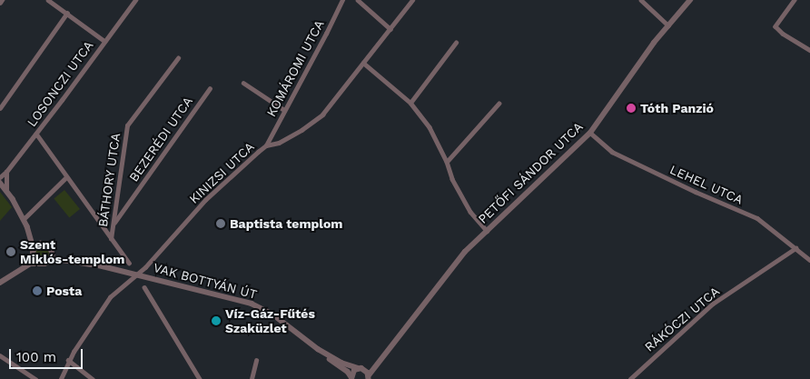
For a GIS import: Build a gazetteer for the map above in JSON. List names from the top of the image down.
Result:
{
  "streets": {
    "street": [
      "KOMÁROMI UTCA",
      "LOSONCZI UTCA",
      "BEZERÉDI UTCA",
      "KINIZSI UTCA",
      "PETŐFI SÁNDOR UTCA",
      "BÁTHORY UTCA",
      "LEHEL UTCA",
      "VAK BOTTYÁN ÚT",
      "RÁKÓCZI UTCA"
    ]
  },
  "crossings": [
    ["KOMÁROMI UTCA", "KINIZSI UTCA"],
    ["BEZERÉDI UTCA", "BÁTHORY UTCA"],
    ["KINIZSI UTCA", "VAK BOTTYÁN ÚT"],
    ["PETŐFI SÁNDOR UTCA", "LEHEL UTCA"],
    ["PETŐFI SÁNDOR UTCA", "VAK BOTTYÁN ÚT"],
    ["LEHEL UTCA", "RÁKÓCZI UTCA"]
  ],
  "places": [
    "Tóth Panzió",
    "Baptista templom",
    "Szent Miklós-templom",
    "Posta",
    "Víz-Gáz-Fűtés Szaküzlet"
  ],
  "scale_bar": "100 m"
}
